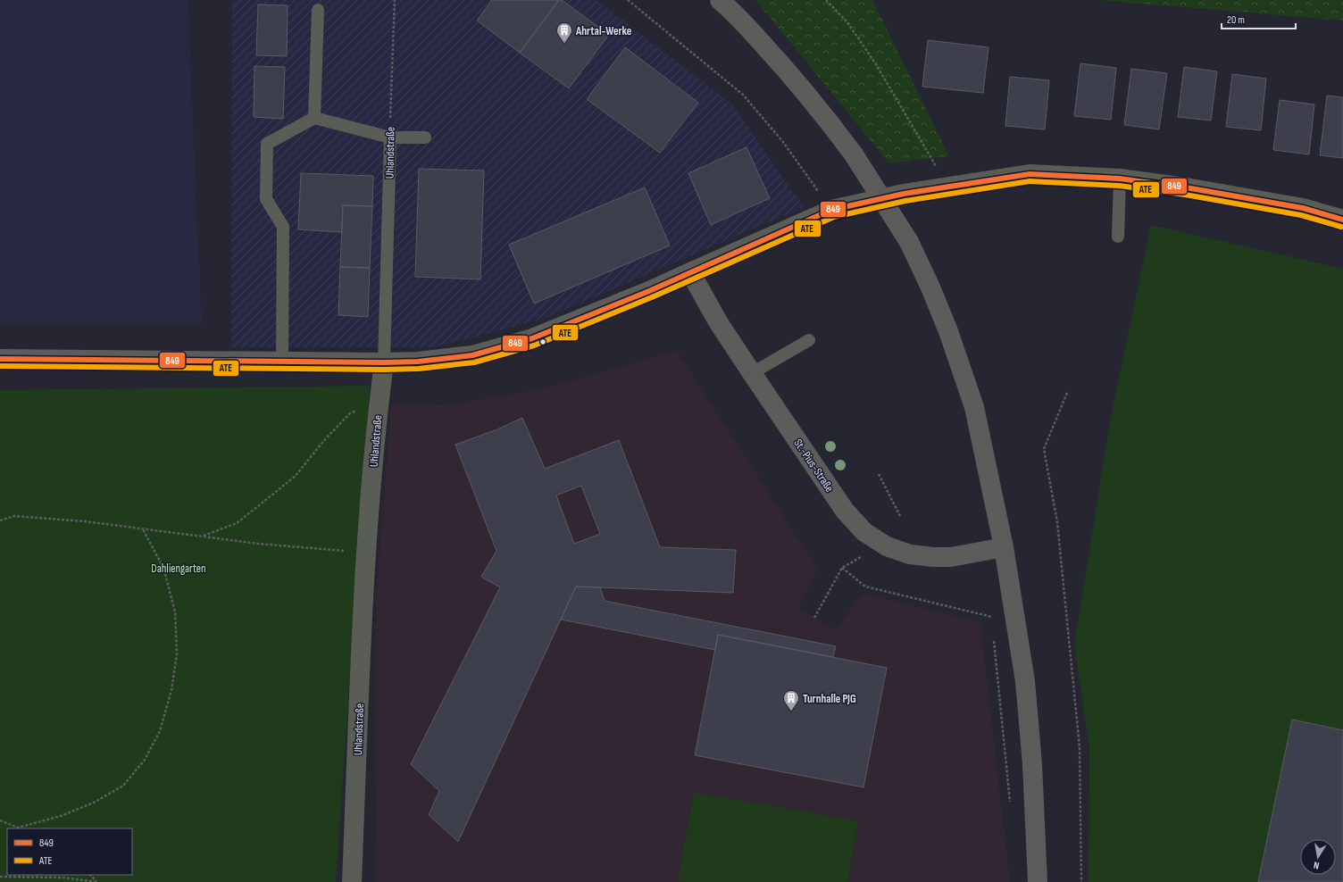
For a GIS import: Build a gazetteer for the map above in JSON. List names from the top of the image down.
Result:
{
  "streets": {
    "street": ["Uhlandstraße", "St.-Pius-Straße"]
  },
  "parks": ["Dahliengarten"],
  "places": {
    "building": ["Ahrtal-Werke", "Turnhalle PJG"]
  },
  "lines": ["transit line 849", "transit line ATE"],
  "legend": ["849", "ATE"],
  "scale_bar": "20 m",
  "north": "bottom"
}
